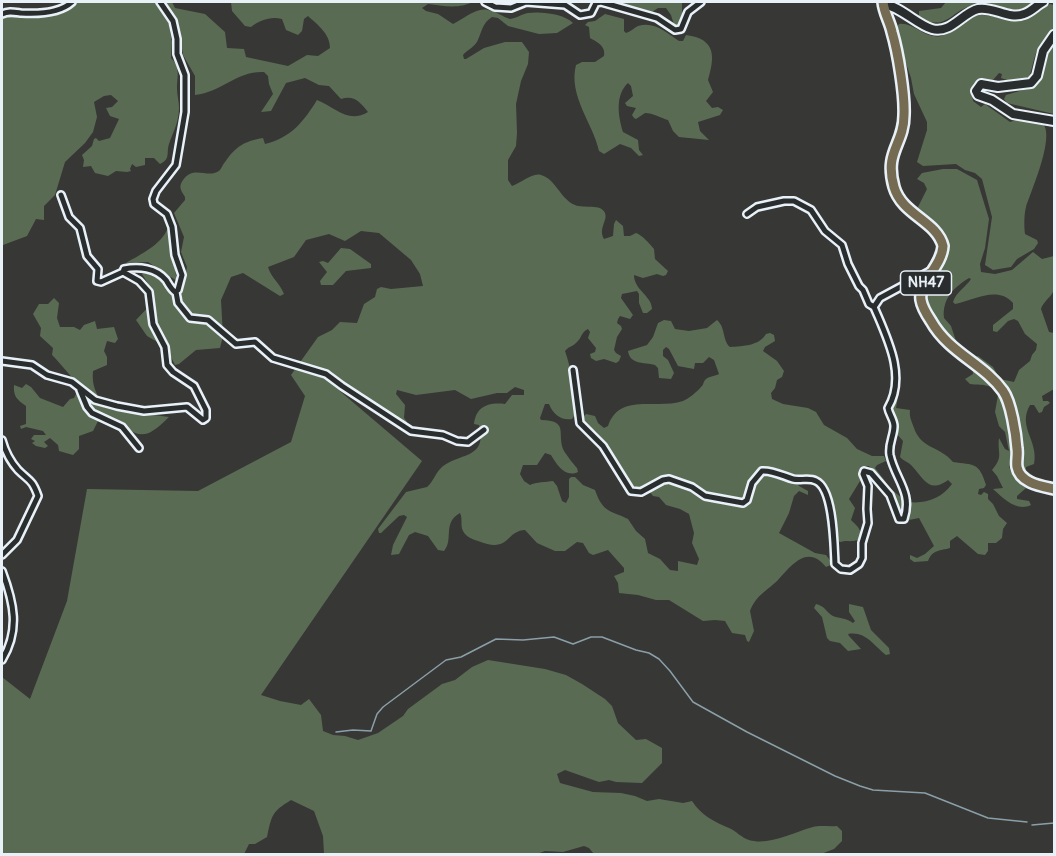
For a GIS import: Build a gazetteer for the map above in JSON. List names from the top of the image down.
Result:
{
  "streets": {
    "highway": ["NH47"]
  }
}
